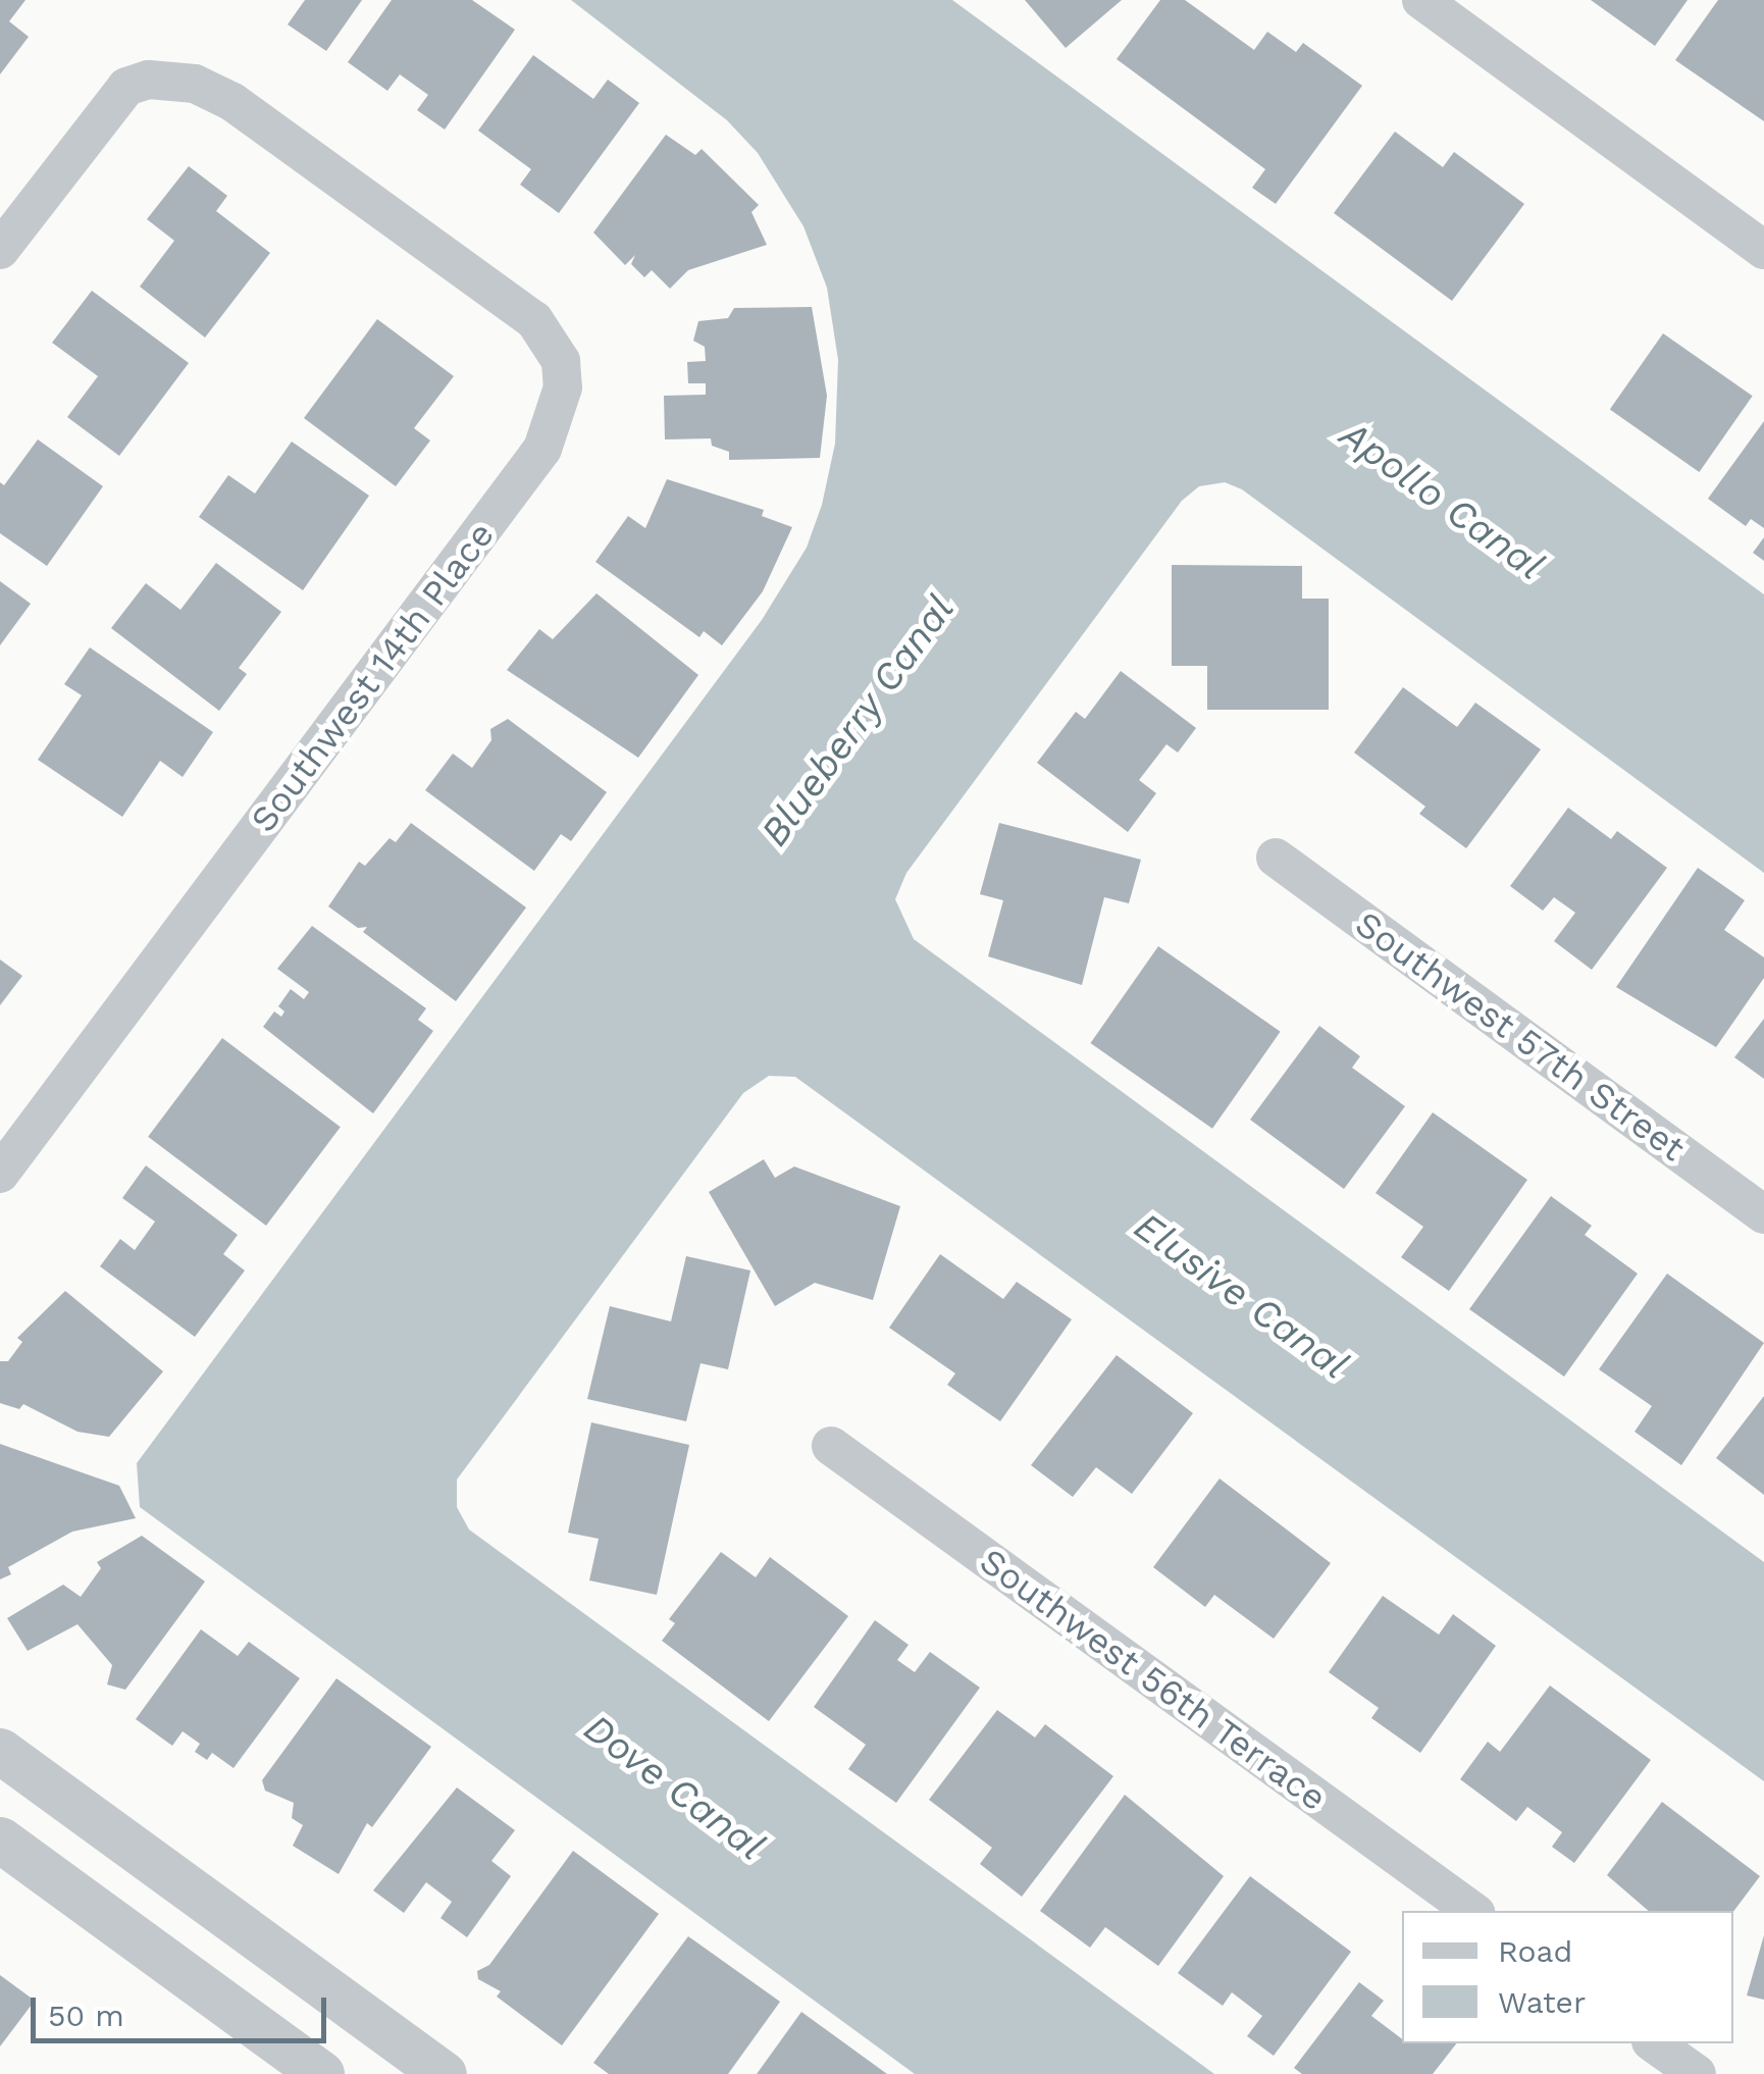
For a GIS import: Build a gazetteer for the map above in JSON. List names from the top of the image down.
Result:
{
  "streets": {
    "street": ["Southwest 14th Place", "Southwest 57th Street", "Southwest 56th Terrace"]
  },
  "water": [
    "Apollo Canal",
    "Blueberry Canal",
    "Elusive Canal",
    "Dove Canal"
  ],
  "legend": ["Road", "Water"],
  "scale_bar": "50 m"
}
